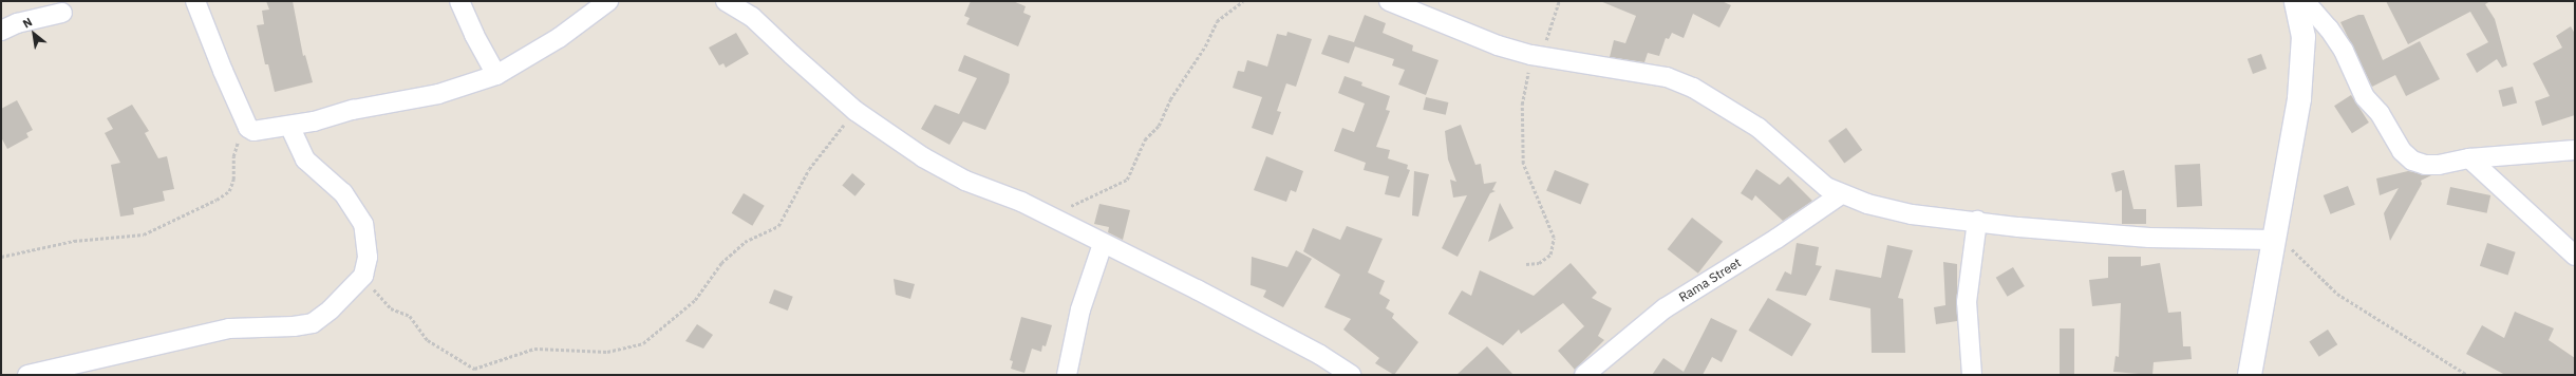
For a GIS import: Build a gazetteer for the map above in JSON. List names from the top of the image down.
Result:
{
  "streets": {
    "street": ["Rama Street"]
  },
  "north": "top left"
}
